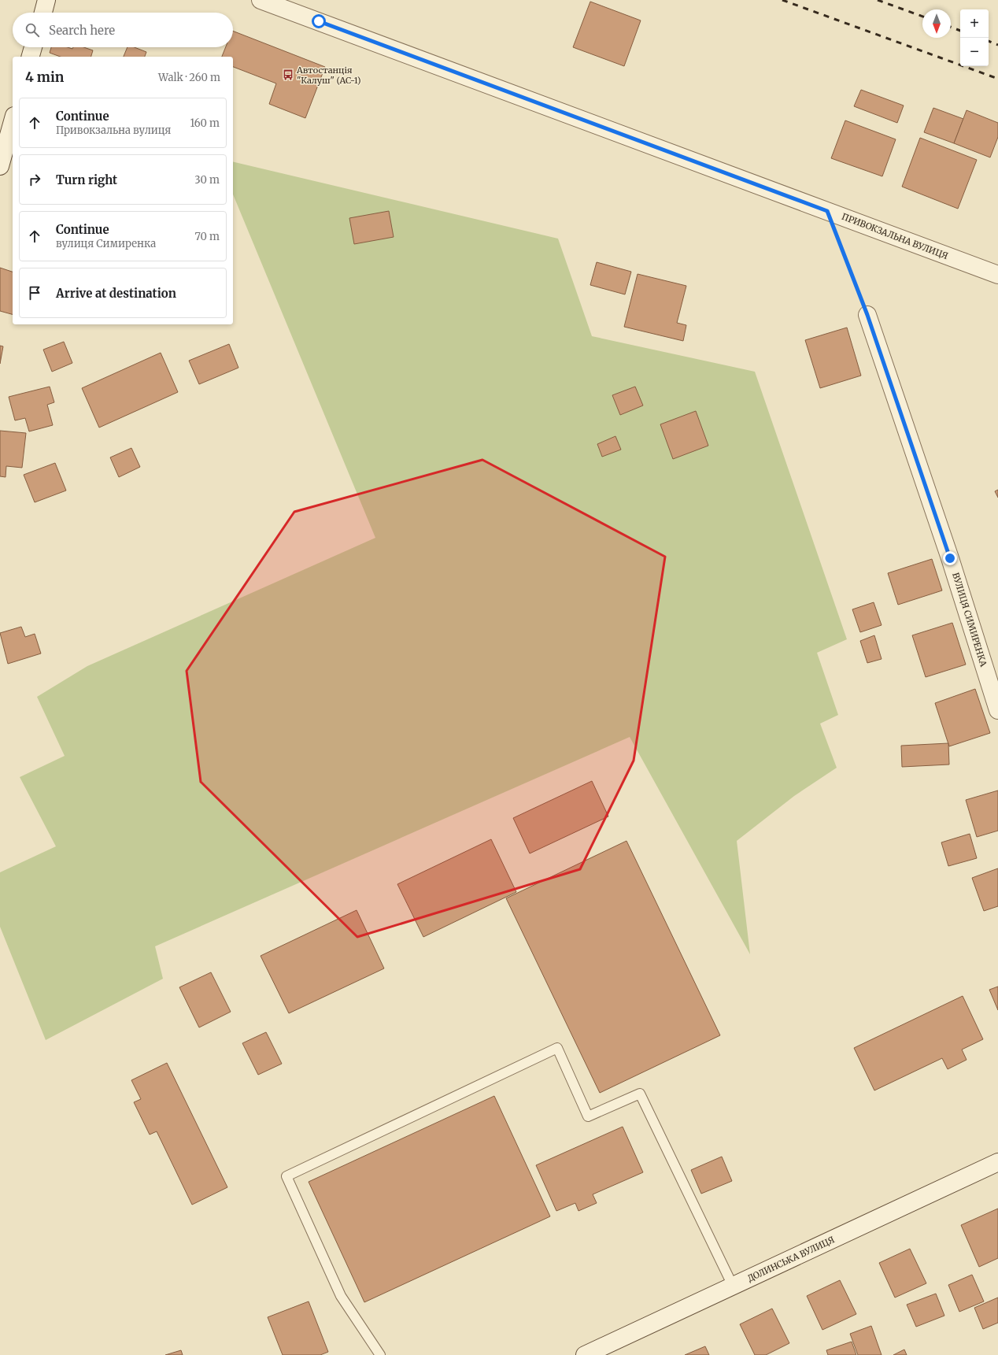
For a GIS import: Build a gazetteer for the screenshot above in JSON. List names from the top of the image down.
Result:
{
  "streets": {
    "street": ["ПРИВОКЗАЛЬНА ВУЛИЦЯ", "ВУЛИЦЯ СИМИРЕНКА", "ДОЛИНСЬКА ВУЛИЦЯ"]
  },
  "places": {
    "bus stop": ["Автостанція \"Калуш\" (АС-1)"]
  },
  "north": "bottom",
  "page": {
    "map_buttons": ["+", "−"],
    "search": "Search here",
    "heading": ["4 min", "Walk · 260 m"],
    "list": [
      ["Continue", "Привокзальна вулиця", "160 m"],
      ["Turn right", "30 m"],
      ["Continue", "вулиця Симиренка", "70 m"],
      "Arrive at destination"
    ]
  }
}
